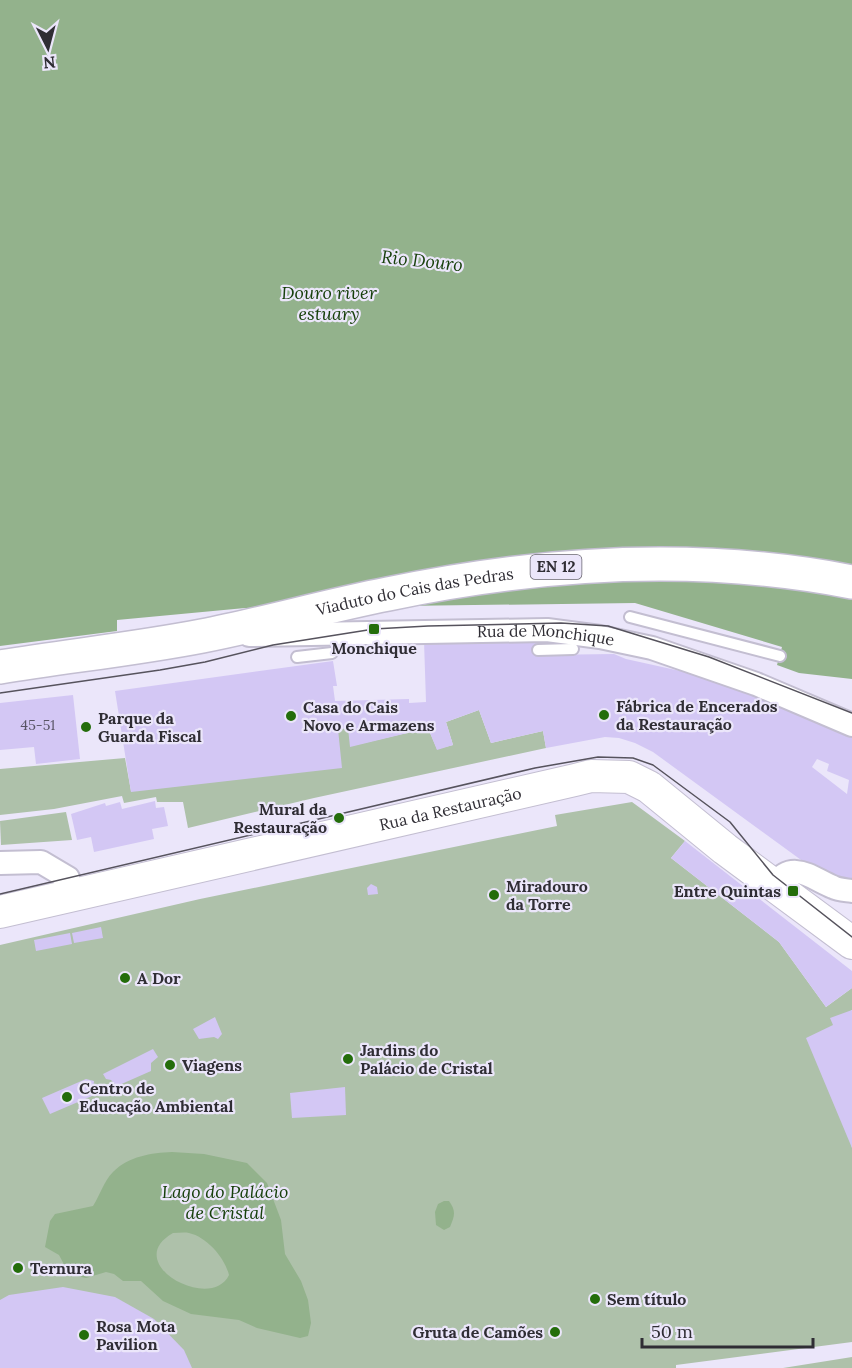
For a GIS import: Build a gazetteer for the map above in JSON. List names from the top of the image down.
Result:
{
  "streets": {
    "main road": [
      "EN 12",
      "Viaduto do Cais das Pedras",
      "Rua de Monchique",
      "Rua da Restauração"
    ]
  },
  "crossings": [
    ["Viaduto do Cais das Pedras", "Rua de Monchique"]
  ],
  "water": ["Rio Douro", "Douro river estuary", "Lago do Palácio de Cristal"],
  "places": {
    "transit": ["Monchique", "Entre Quintas"],
    "other": [
      "Fábrica de Encerados da Restauração",
      "Casa do Cais Novo e Armazens",
      "Parque da Guarda Fiscal",
      "Mural da Restauração",
      "Miradouro da Torre",
      "A Dor",
      "Jardins do Palácio de Cristal",
      "Viagens",
      "Centro de Educação Ambiental",
      "Ternura",
      "Sem título",
      "Gruta de Camões",
      "Rosa Mota Pavilion"
    ]
  },
  "house_numbers": ["45-51"],
  "scale_bar": "50 m",
  "north": "bottom"
}
